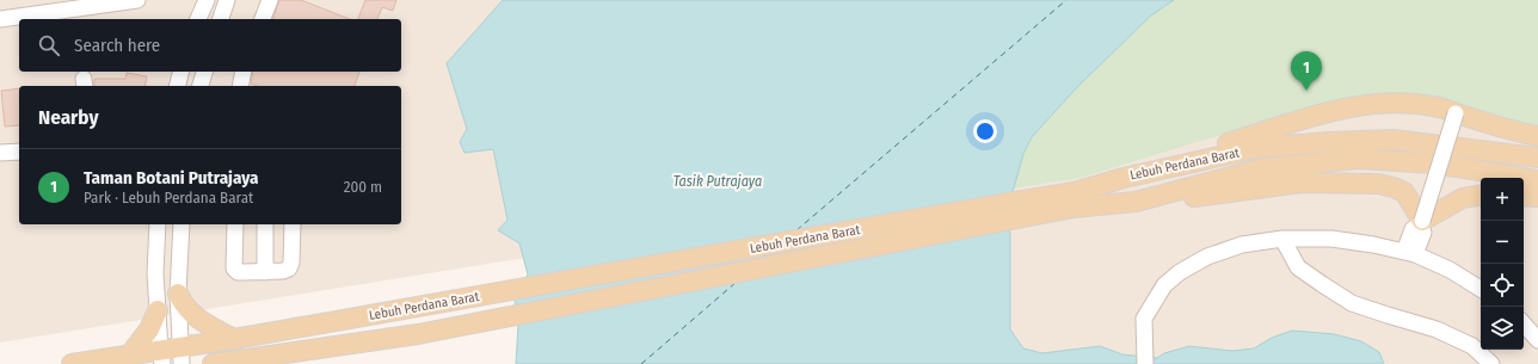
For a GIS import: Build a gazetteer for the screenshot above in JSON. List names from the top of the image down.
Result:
{
  "streets": {
    "main road": ["Lebuh Perdana Barat"]
  },
  "water": ["Tasik Putrajaya"],
  "page": {
    "search": "Search here",
    "pins": "1",
    "heading": "Nearby",
    "list": [
      {
        "mark": "1",
        "name": "Taman Botani Putrajaya",
        "note": "Park · Lebuh Perdana Barat",
        "value": "200 m"
      }
    ],
    "map_buttons": ["+", "−"]
  }
}
